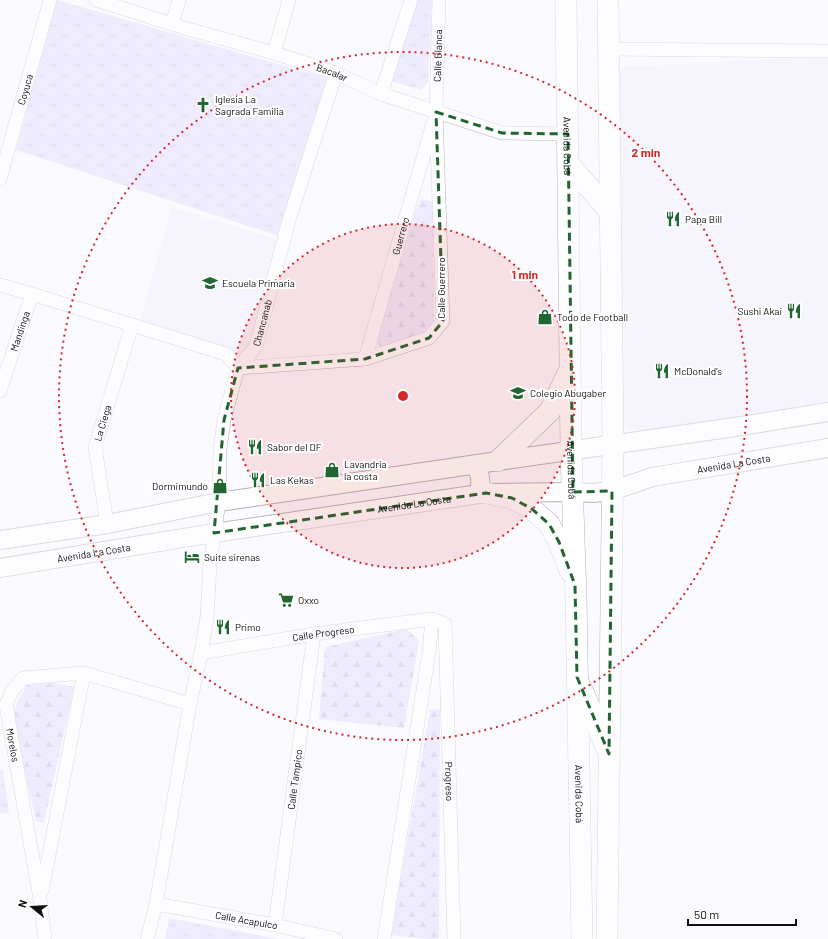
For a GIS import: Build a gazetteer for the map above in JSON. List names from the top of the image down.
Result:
{
  "streets": {
    "main road": ["Avenida Cobá", "Avenida La Costa"],
    "street": [
      "Calle Blanca",
      "Bacalar",
      "Coyuca",
      "Guerrero",
      "Calle Guerrero",
      "Chancanab",
      "Mandinga",
      "La Ciega",
      "Calle Progreso",
      "Morelos",
      "Calle Tampico",
      "Progreso",
      "Calle Acapulco"
    ]
  },
  "crossings": [
    ["Calle Blanca", "Bacalar"],
    ["Calle Blanca", "Guerrero"],
    ["Calle Blanca", "Calle Guerrero"],
    ["Bacalar", "Avenida Cobá"],
    ["Bacalar", "Guerrero"],
    ["Bacalar", "Calle Guerrero"],
    ["Bacalar", "Chancanab"],
    ["Avenida Cobá", "Avenida La Costa"],
    ["Guerrero", "Calle Guerrero"],
    ["Calle Guerrero", "Chancanab"],
    ["Chancanab", "Avenida La Costa"],
    ["Calle Progreso", "Calle Tampico"],
    ["Calle Progreso", "Progreso"],
    ["Calle Tampico", "Calle Acapulco"]
  ],
  "places": {
    "church": ["Iglesia La Sagrada Familia"],
    "restaurant": [
      "Papa Bill",
      "Sushi Akai",
      "McDonald's",
      "Sabor del DF",
      "Las Kekas",
      "Primo"
    ],
    "school or university": ["Escuela Primaria", "Colegio Abugaber"],
    "shop": ["Todo de Football", "Lavandria la costa", "Dormimundo"],
    "hotel": ["Suite sirenas"],
    "supermarket": ["Oxxo"]
  },
  "scale_bar": "50 m",
  "north": "left",
  "rings": ["2 min", "1 min"]
}
